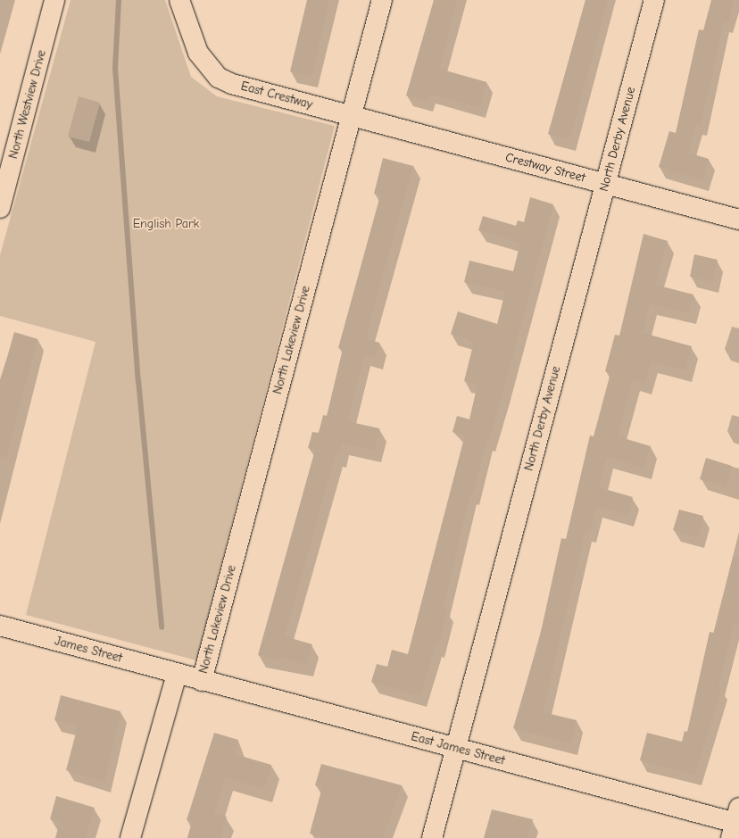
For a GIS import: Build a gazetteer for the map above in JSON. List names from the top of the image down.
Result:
{
  "streets": {
    "street": [
      "East Crestway",
      "North Westview Drive",
      "North Derby Avenue",
      "Crestway Street",
      "North Lakeview Drive",
      "James Street",
      "East James Street"
    ]
  },
  "crossings": [
    ["East Crestway", "Crestway Street"],
    ["East Crestway", "North Lakeview Drive"],
    ["North Derby Avenue", "Crestway Street"],
    ["North Derby Avenue", "East James Street"],
    ["Crestway Street", "North Lakeview Drive"],
    ["North Lakeview Drive", "East James Street"],
    ["James Street", "East James Street"]
  ],
  "parks": ["English Park"]
}
